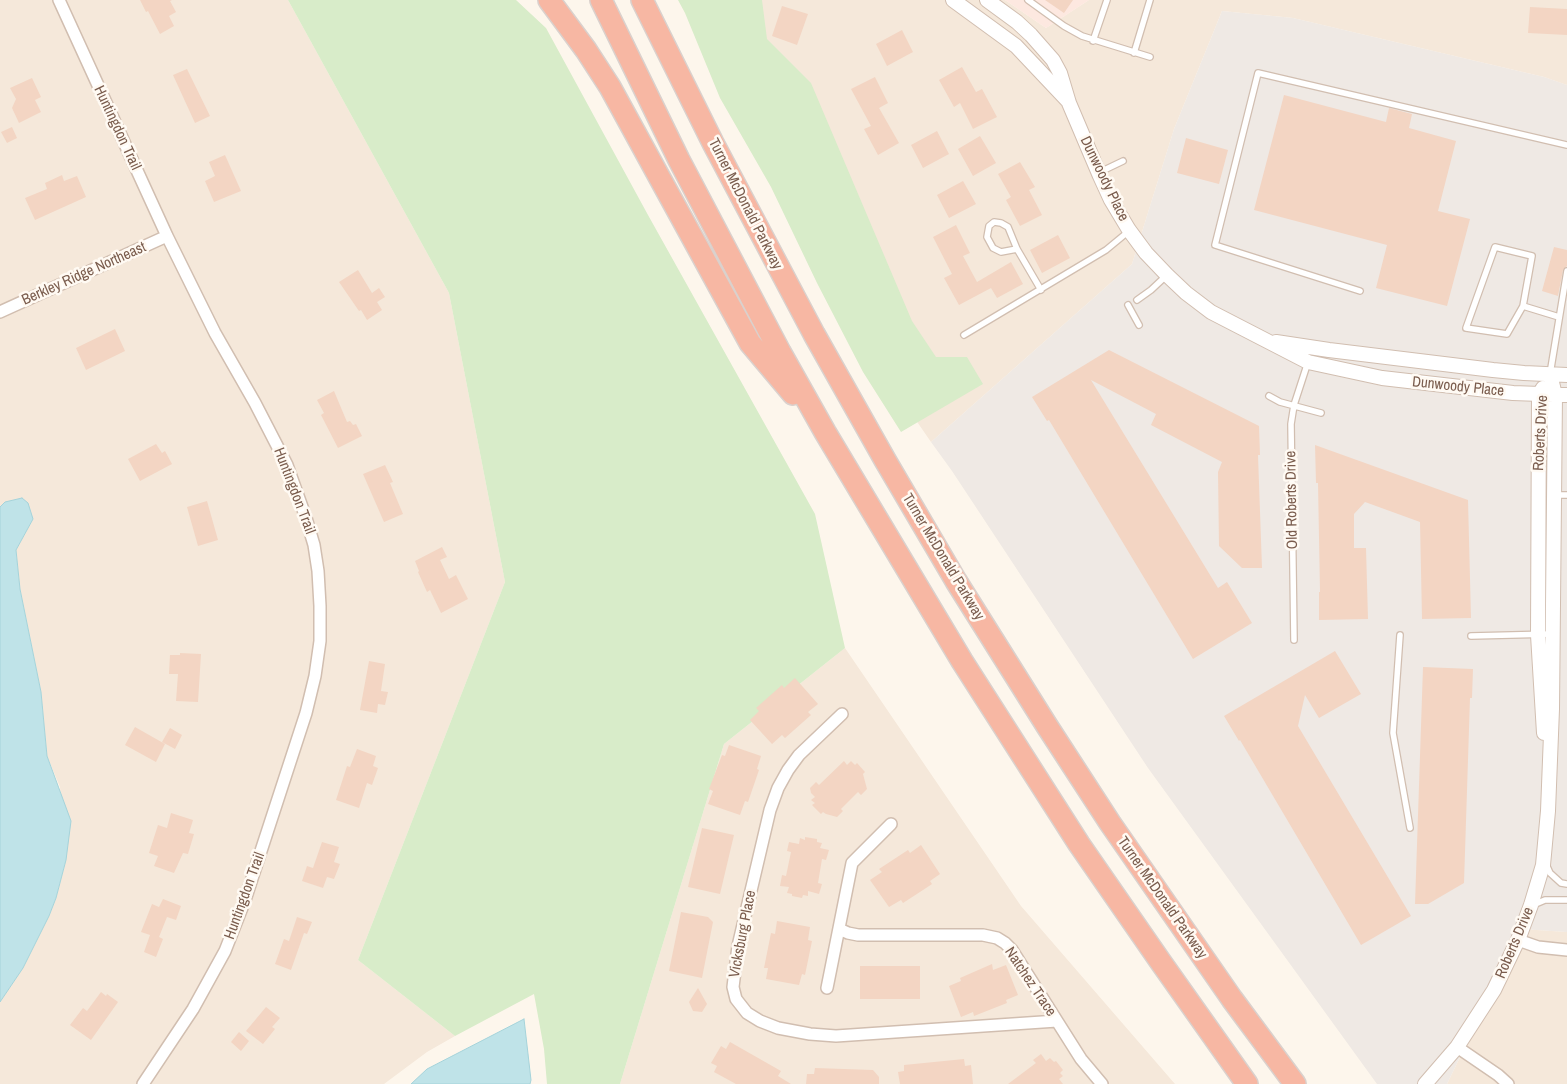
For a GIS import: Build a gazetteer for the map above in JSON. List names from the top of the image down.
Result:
{
  "streets": {
    "highway": ["Turner McDonald Parkway"],
    "street": [
      "Huntingdon Trail",
      "Dunwoody Place",
      "Berkley Ridge Northeast",
      "Roberts Drive",
      "Vicksburg Place",
      "Natchez Trace"
    ],
    "lane": ["Old Roberts Drive"]
  },
  "crossings": [
    ["Huntingdon Trail", "Berkley Ridge Northeast"],
    ["Dunwoody Place", "Roberts Drive"],
    ["Dunwoody Place", "Old Roberts Drive"],
    ["Vicksburg Place", "Natchez Trace"]
  ]
}
